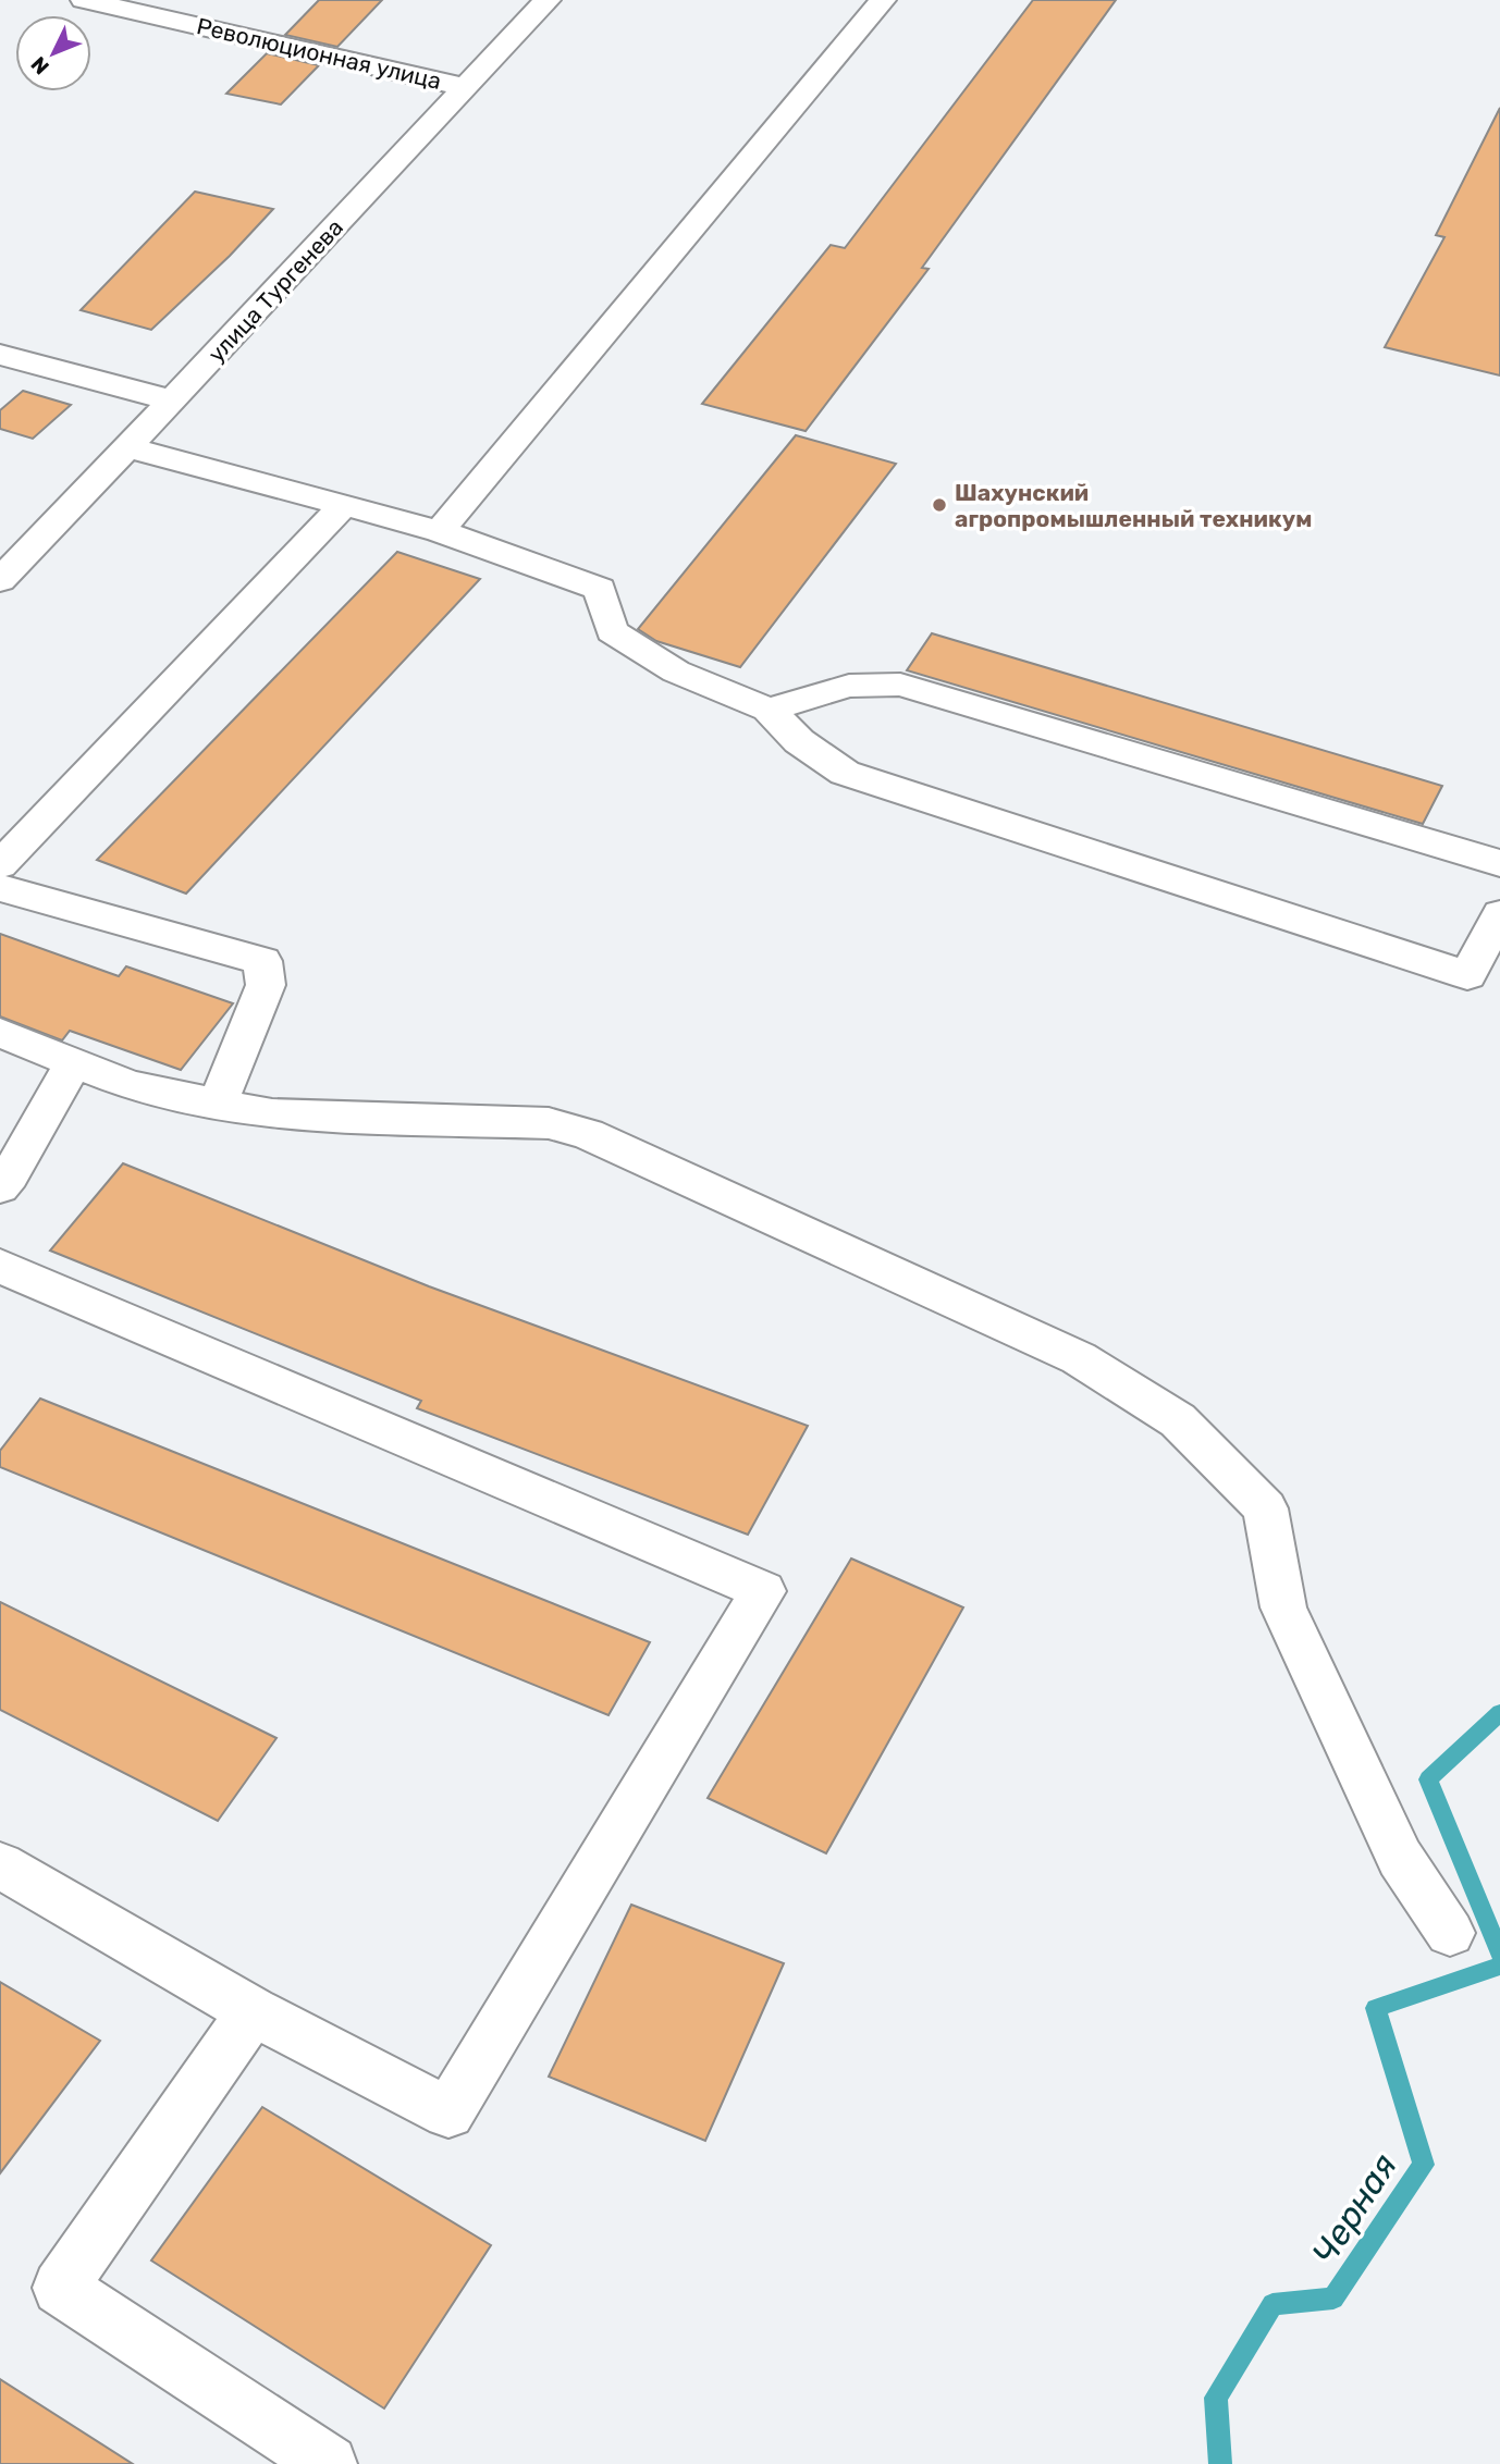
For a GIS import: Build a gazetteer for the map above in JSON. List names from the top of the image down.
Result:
{
  "streets": {
    "street": ["Революционная улица", "улица Тургенева"]
  },
  "crossings": [
    ["Революционная улица", "улица Тургенева"]
  ],
  "water": ["Черная"],
  "places": ["Шахунский агропромышленный техникум"],
  "north": "bottom left"
}
